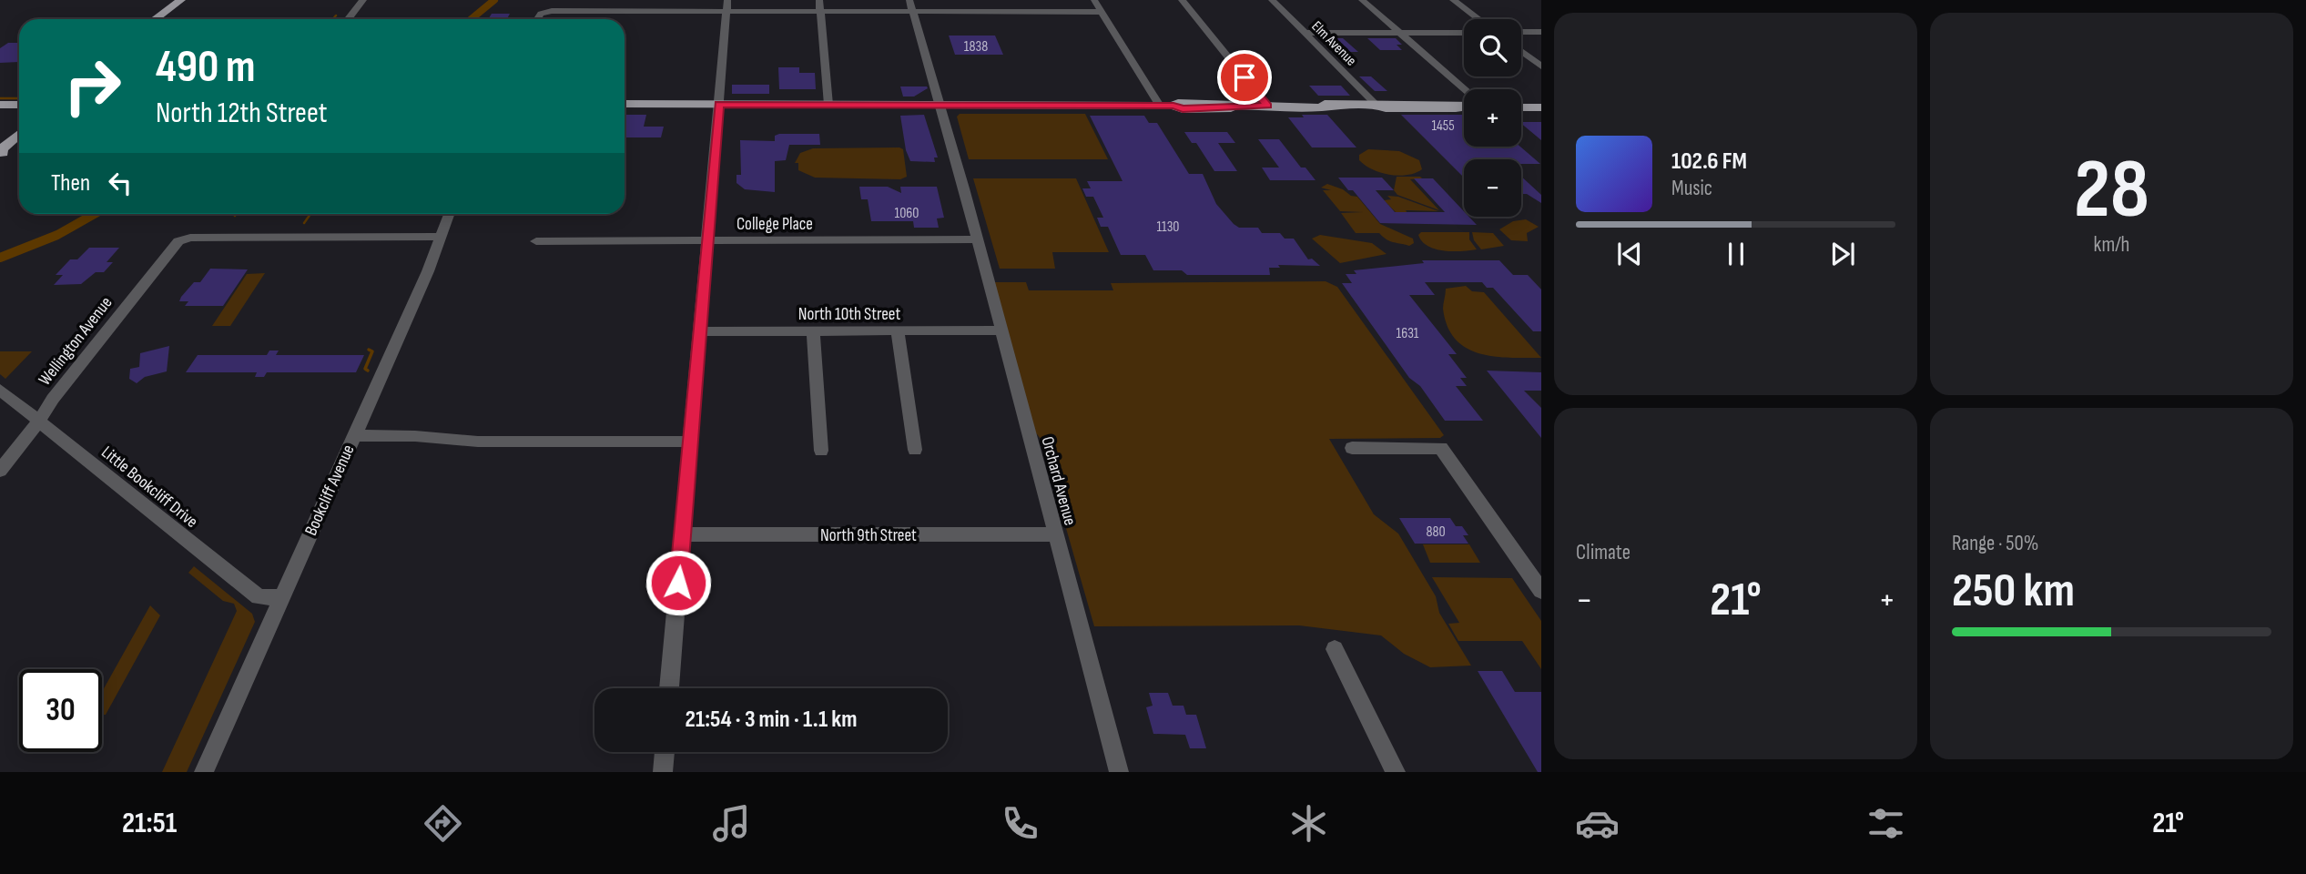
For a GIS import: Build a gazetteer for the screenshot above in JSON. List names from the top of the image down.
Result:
{
  "streets": {
    "street": [
      "Elm Avenue",
      "College Place",
      "North 10th Street",
      "Wellington Avenue",
      "Orchard Avenue",
      "Little Bookcliff Drive",
      "Bookcliff Avenue",
      "North 9th Street"
    ]
  },
  "crossings": [
    ["College Place", "Orchard Avenue"],
    ["North 10th Street", "Orchard Avenue"],
    ["Wellington Avenue", "Little Bookcliff Drive"],
    ["Wellington Avenue", "Bookcliff Avenue"],
    ["Orchard Avenue", "North 9th Street"],
    ["Little Bookcliff Drive", "Bookcliff Avenue"]
  ],
  "house_numbers": [
    "1838",
    "1455",
    "1060",
    "1130",
    "1631",
    "880"
  ],
  "page": {
    "tile": [
      ["28", "km/h"],
      "Climate",
      ["Range · 50%", "250 km"]
    ],
    "map_buttons": ["+", "−"],
    "turn": ["490 m", "North 12th Street"],
    "song": ["102.6 FM", "Music"],
    "then": "Then",
    "heat": ["−", "21°", "+"],
    "limit": "30",
    "trip": "21:54 · 3 min · 1.1 km",
    "tabs": ["21:51", "21°"]
  }
}
